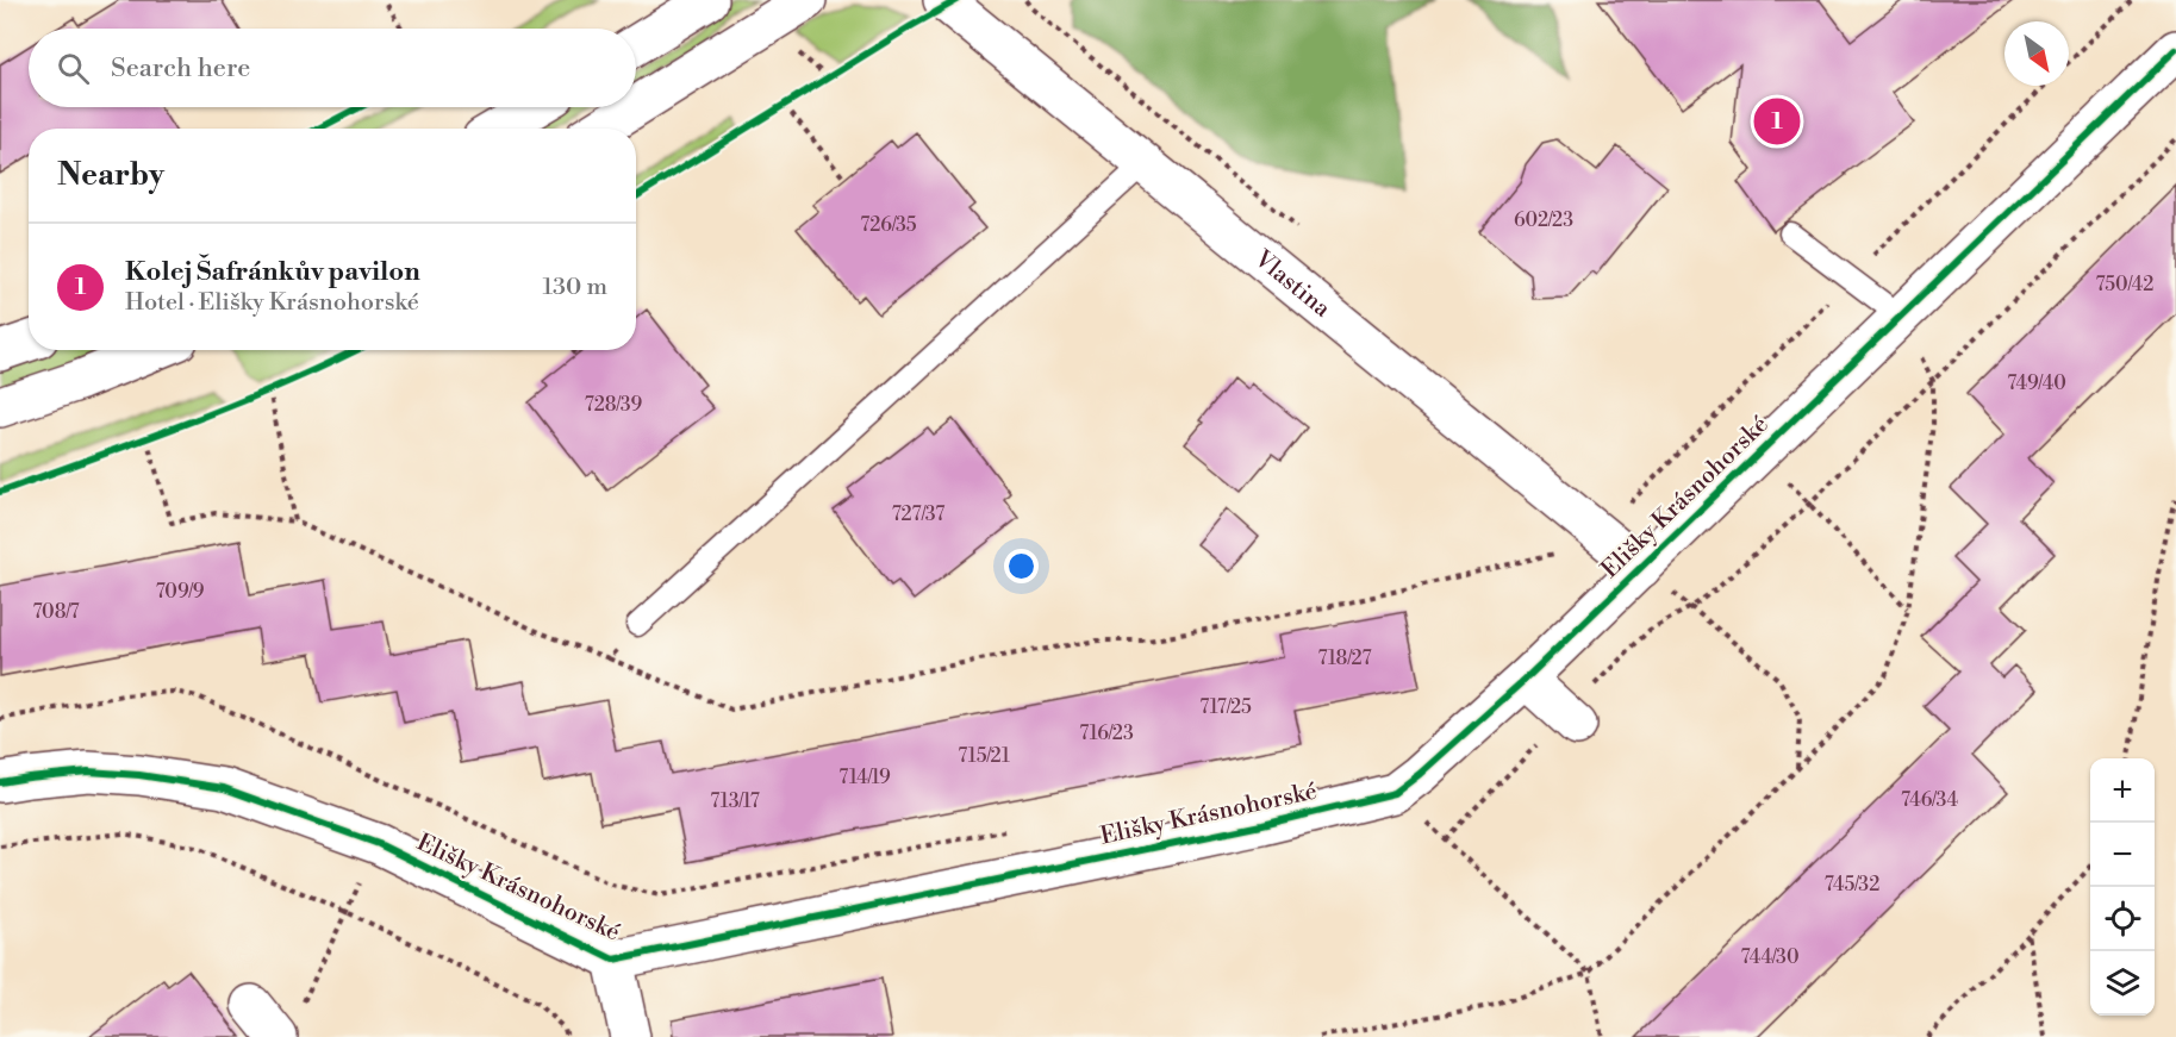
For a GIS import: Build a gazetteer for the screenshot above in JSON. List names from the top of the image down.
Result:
{
  "streets": {
    "street": ["Vlastina", "Elišky Krásnohorské"]
  },
  "crossings": [
    ["Vlastina", "Elišky Krásnohorské"]
  ],
  "house_numbers": [
    "602/23",
    "726/35",
    "750/42",
    "749/40",
    "728/39",
    "727/37",
    "709/9",
    "708/7",
    "718/27",
    "717/25",
    "716/23",
    "715/21",
    "714/19",
    "746/34",
    "713/17",
    "745/32",
    "744/30"
  ],
  "north": "bottom right",
  "page": {
    "search": "Search here",
    "pins": "1",
    "heading": "Nearby",
    "list": [
      {
        "mark": "1",
        "name": "Kolej Šafránkův pavilon",
        "note": "Hotel · Elišky Krásnohorské",
        "value": "130 m"
      }
    ],
    "map_buttons": ["+", "−"]
  }
}
